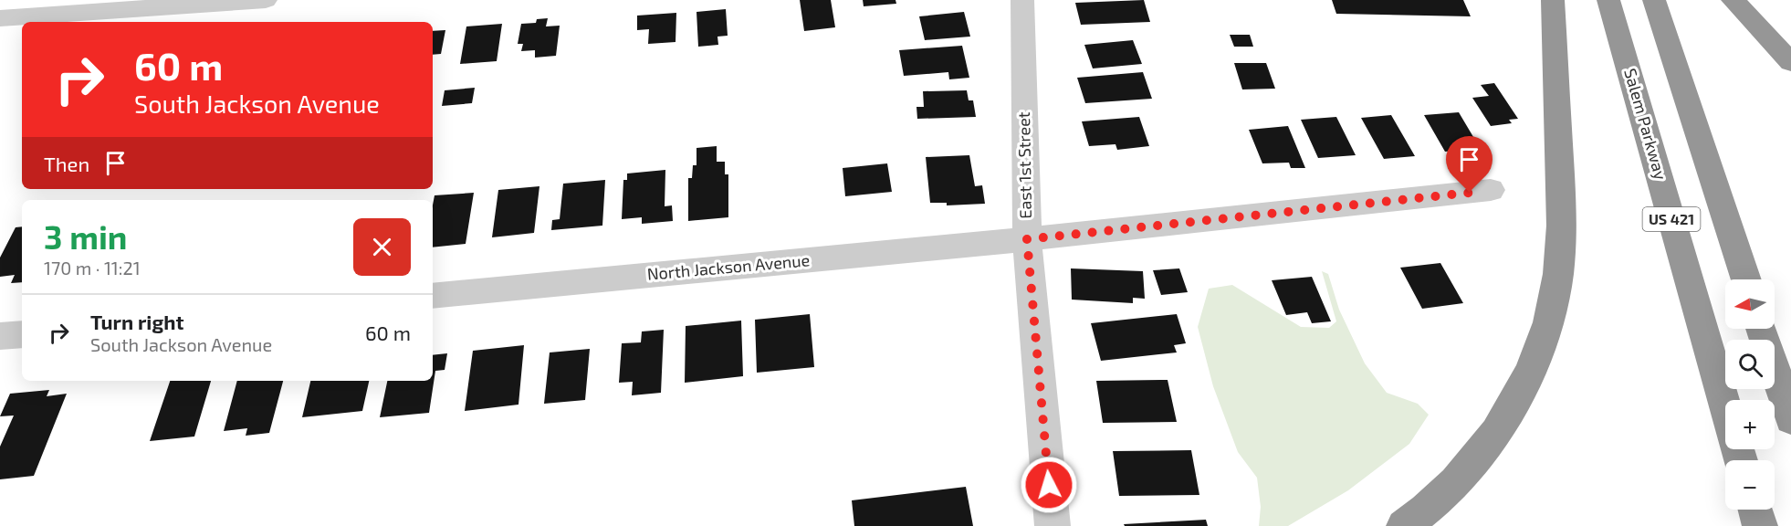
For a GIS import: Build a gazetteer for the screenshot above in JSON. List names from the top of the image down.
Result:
{
  "streets": {
    "highway": ["Salem Parkway", "US 421"],
    "street": ["East 1st Street", "North Jackson Avenue"]
  },
  "crossings": [
    ["East 1st Street", "North Jackson Avenue"]
  ],
  "north": "left",
  "page": {
    "turn": ["60 m", "South Jackson Avenue"],
    "then": "Then",
    "heading": ["3 min", "170 m · 11:21"],
    "map_buttons": ["+", "−"],
    "list": [
      {
        "name": "Turn right",
        "note": "South Jackson Avenue",
        "value": "60 m"
      }
    ]
  }
}
